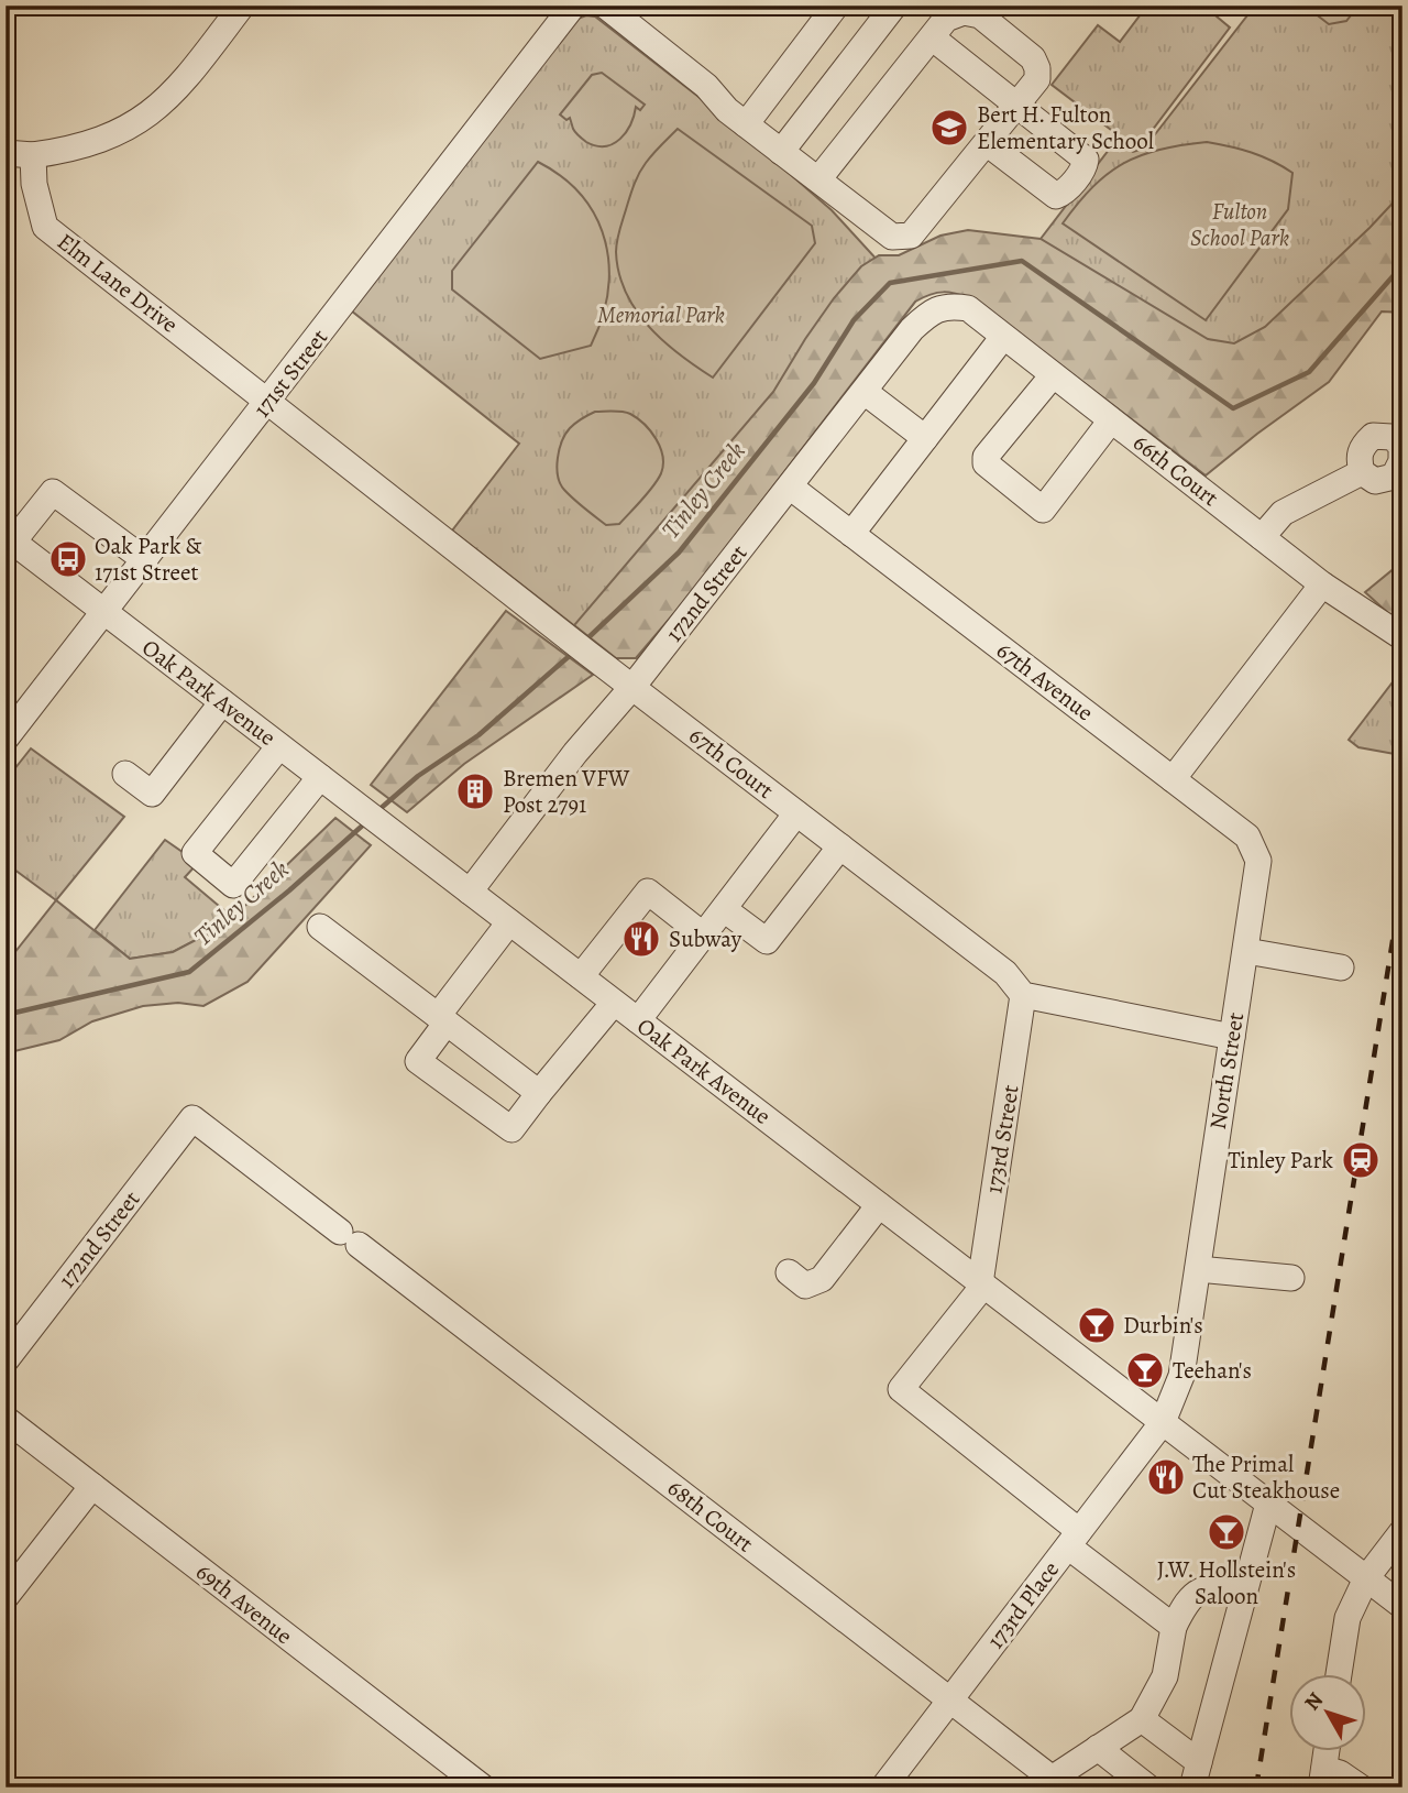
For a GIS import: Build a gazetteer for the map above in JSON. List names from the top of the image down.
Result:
{
  "streets": {
    "street": [
      "Elm Lane Drive",
      "171st Street",
      "66th Court",
      "172nd Street",
      "67th Avenue",
      "Oak Park Avenue",
      "67th Court",
      "North Street",
      "173rd Street",
      "68th Court",
      "69th Avenue",
      "173rd Place"
    ]
  },
  "crossings": [
    ["Elm Lane Drive", "171st Street"],
    ["Elm Lane Drive", "67th Court"],
    ["171st Street", "Oak Park Avenue"],
    ["171st Street", "67th Court"],
    ["66th Court", "172nd Street"],
    ["172nd Street", "67th Avenue"],
    ["172nd Street", "Oak Park Avenue"],
    ["172nd Street", "67th Court"],
    ["172nd Street", "68th Court"],
    ["67th Avenue", "North Street"],
    ["Oak Park Avenue", "North Street"],
    ["Oak Park Avenue", "173rd Street"],
    ["Oak Park Avenue", "173rd Place"],
    ["67th Court", "173rd Street"],
    ["North Street", "173rd Place"],
    ["68th Court", "173rd Place"]
  ],
  "water": ["Tinley Creek"],
  "parks": ["Fulton School Park", "Memorial Park"],
  "places": {
    "school or university": ["Bert H. Fulton Elementary School"],
    "bus stop": ["Oak Park & 171st Street"],
    "building": ["Bremen VFW Post 2791"],
    "restaurant": ["Subway", "The Primal Cut Steakhouse"],
    "station": ["Tinley Park"],
    "bar": ["Durbin's", "Teehan's", "J.W. Hollstein's Saloon"]
  },
  "north": "top left"
}
